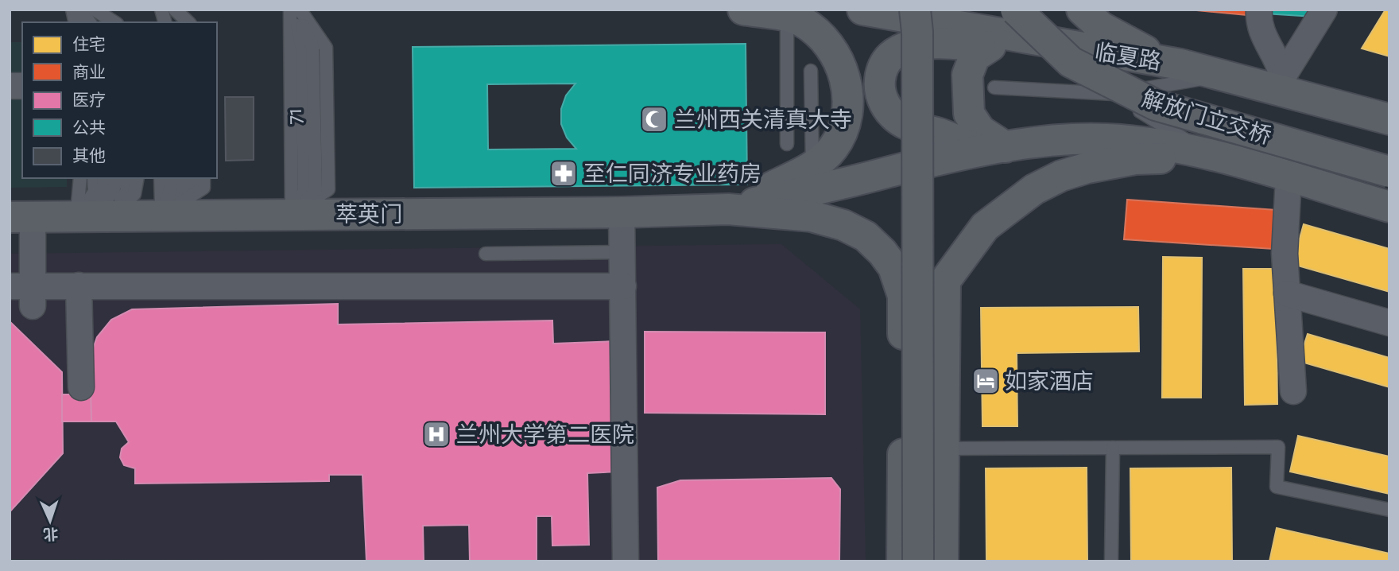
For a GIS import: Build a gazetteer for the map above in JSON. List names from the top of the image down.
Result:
{
  "streets": {
    "main road": ["临夏路", "解放门立交桥", "萃英门"]
  },
  "places": {
    "mosque": ["兰州西关清真大寺"],
    "pharmacy": ["至仁同济专业药房"],
    "hotel": ["如家酒店"],
    "hospital": ["兰州大学第二医院"]
  },
  "legend": [
    "住宅",
    "商业",
    "医疗",
    "公共",
    "其他"
  ],
  "north": "bottom"
}
